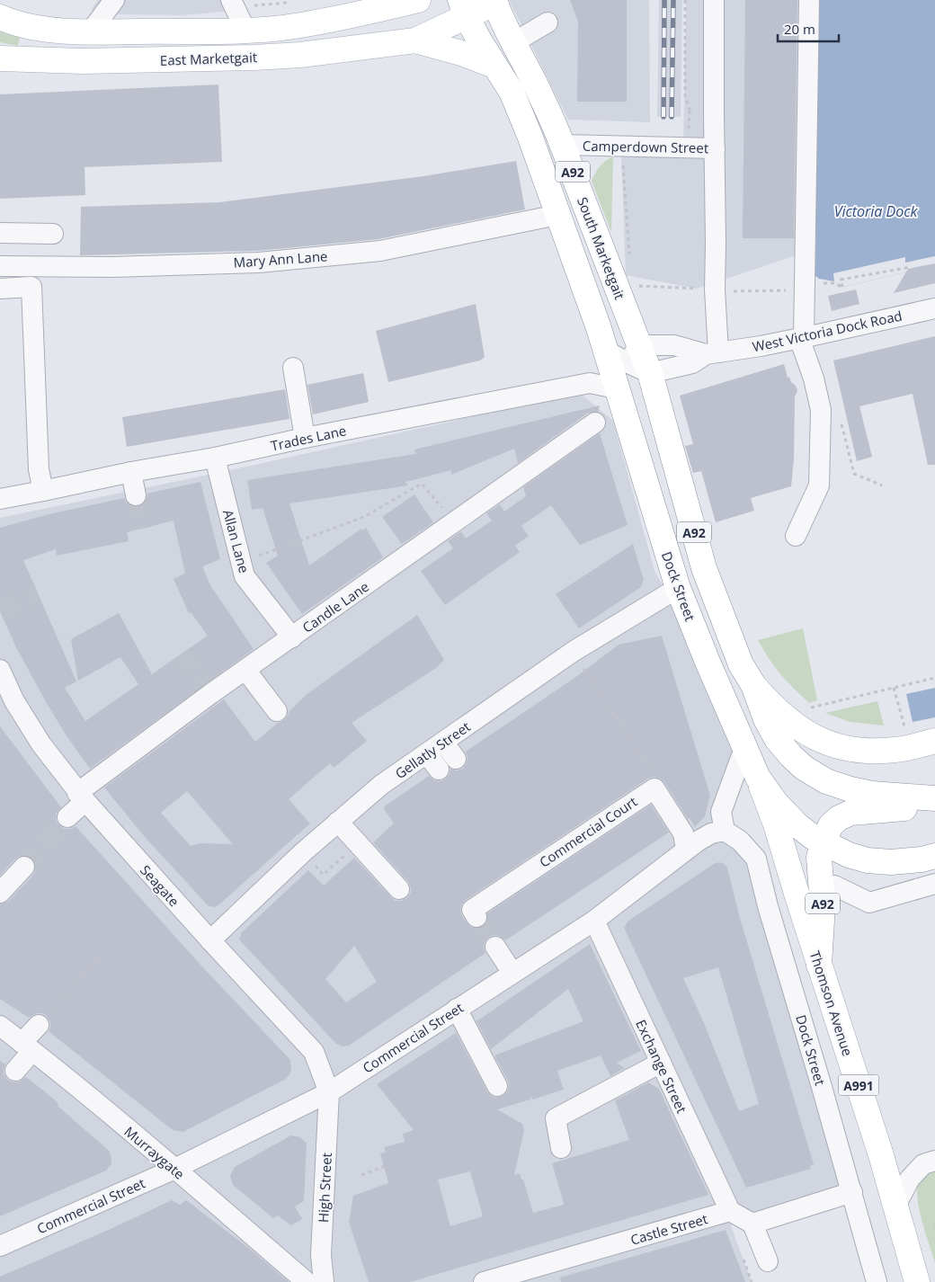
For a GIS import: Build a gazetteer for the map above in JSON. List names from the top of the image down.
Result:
{
  "streets": {
    "main road": [
      "East Marketgait",
      "A92",
      "South Marketgait",
      "Dock Street",
      "Thomson Avenue",
      "A991"
    ],
    "street": [
      "Camperdown Street",
      "Mary Ann Lane",
      "West Victoria Dock Road",
      "Trades Lane",
      "Allan Lane",
      "Candle Lane",
      "Gellatly Street",
      "Commercial Court",
      "Seagate",
      "Commercial Street",
      "Exchange Street",
      "Murraygate",
      "High Street",
      "Castle Street"
    ]
  },
  "crossings": [
    ["East Marketgait", "A92"],
    ["East Marketgait", "South Marketgait"],
    ["Camperdown Street", "South Marketgait"],
    ["A92", "South Marketgait"],
    ["A92", "Mary Ann Lane"],
    ["A92", "West Victoria Dock Road"],
    ["A92", "Trades Lane"],
    ["A92", "Dock Street"],
    ["A92", "Thomson Avenue"],
    ["South Marketgait", "West Victoria Dock Road"],
    ["Trades Lane", "Allan Lane"],
    ["Trades Lane", "Dock Street"],
    ["Allan Lane", "Candle Lane"],
    ["Dock Street", "Gellatly Street"],
    ["Dock Street", "Thomson Avenue"],
    ["Dock Street", "Commercial Street"],
    ["Candle Lane", "Seagate"],
    ["Gellatly Street", "Seagate"],
    ["Commercial Court", "Commercial Street"],
    ["Seagate", "Commercial Street"],
    ["Seagate", "High Street"],
    ["Commercial Street", "Exchange Street"],
    ["Commercial Street", "Murraygate"],
    ["Commercial Street", "High Street"],
    ["Exchange Street", "Castle Street"]
  ],
  "water": ["Victoria Dock"],
  "scale_bar": "20 m"
}
